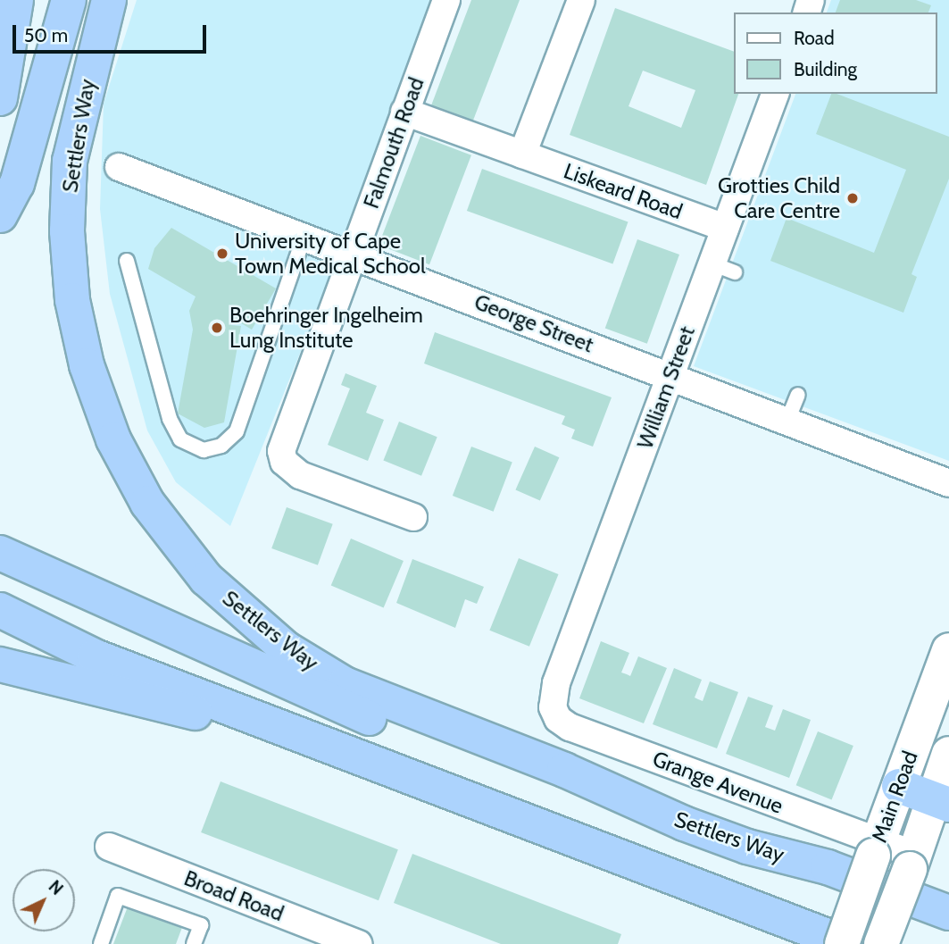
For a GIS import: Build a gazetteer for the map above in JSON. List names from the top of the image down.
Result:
{
  "streets": {
    "highway": ["Settlers Way"],
    "main road": ["Main Road"],
    "street": [
      "Falmouth Road",
      "Liskeard Road",
      "George Street",
      "William Street",
      "Grange Avenue",
      "Broad Road"
    ]
  },
  "crossings": [
    ["Falmouth Road", "Liskeard Road"],
    ["Falmouth Road", "George Street"],
    ["Liskeard Road", "William Street"],
    ["George Street", "William Street"],
    ["William Street", "Grange Avenue"],
    ["Grange Avenue", "Main Road"]
  ],
  "places": ["Grotties Child Care Centre", "University of Cape Town Medical School", "Boehringer Ingelheim Lung Institute"],
  "legend": ["Road", "Building"],
  "scale_bar": "50 m",
  "north": "top right"
}
